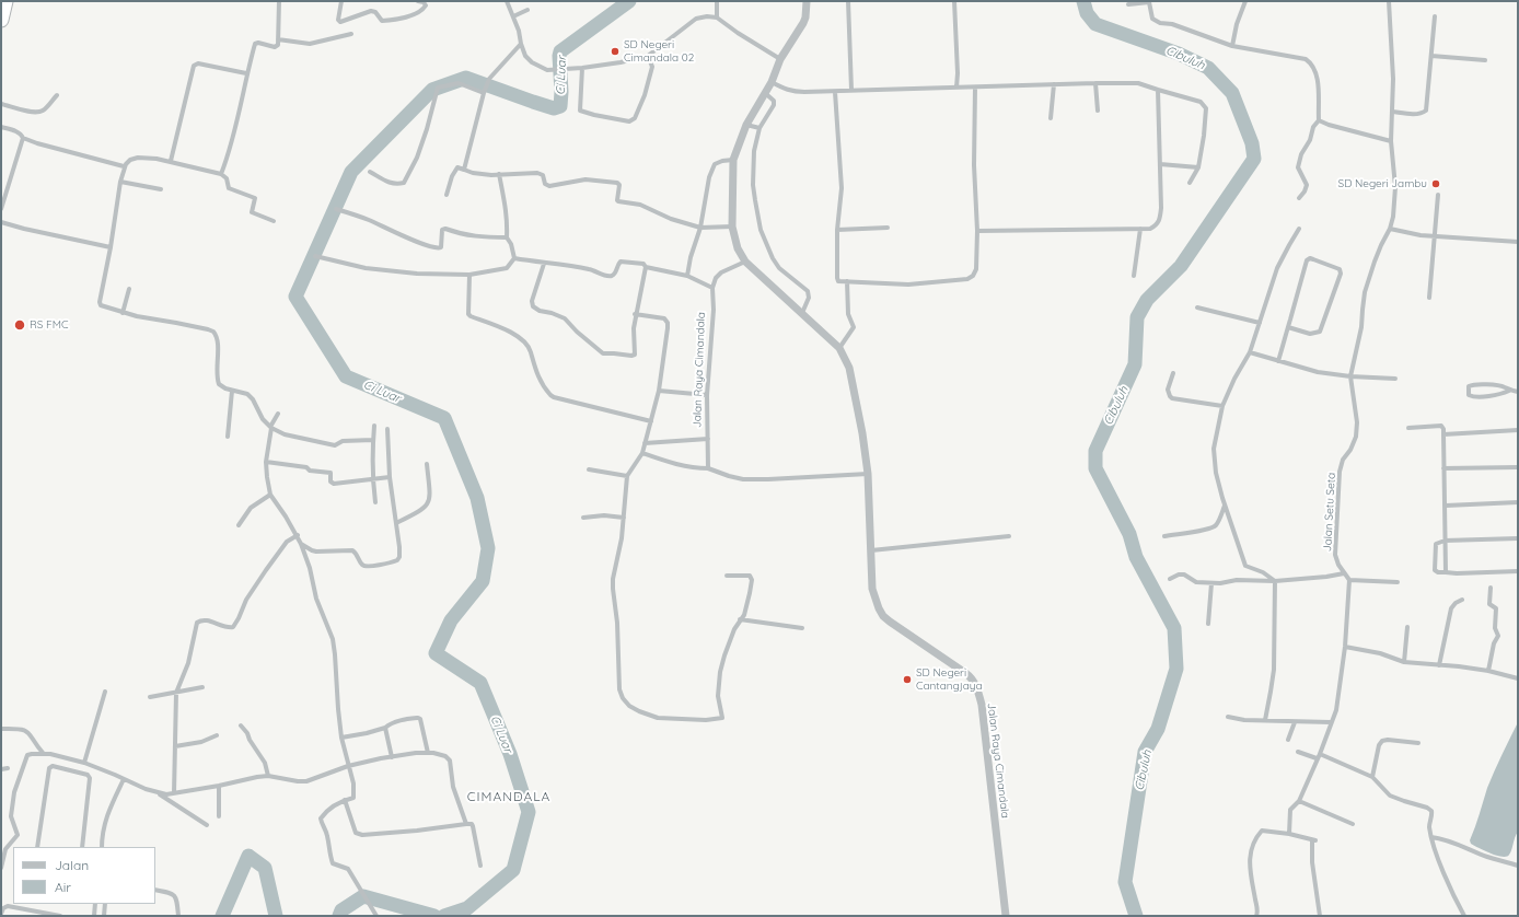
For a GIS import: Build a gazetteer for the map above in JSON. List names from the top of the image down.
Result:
{
  "streets": {
    "street": ["Jalan Raya Cimandala", "Jalan Setu Seta"]
  },
  "districts": ["CIMANDALA"],
  "water": ["Cibuluh", "Ci Luar"],
  "places": [
    "SD Negeri Cimandala 02",
    "SD Negeri Jambu",
    "RS FMC",
    "SD Negeri Cantangjaya"
  ],
  "legend": ["Jalan", "Air"]
}
